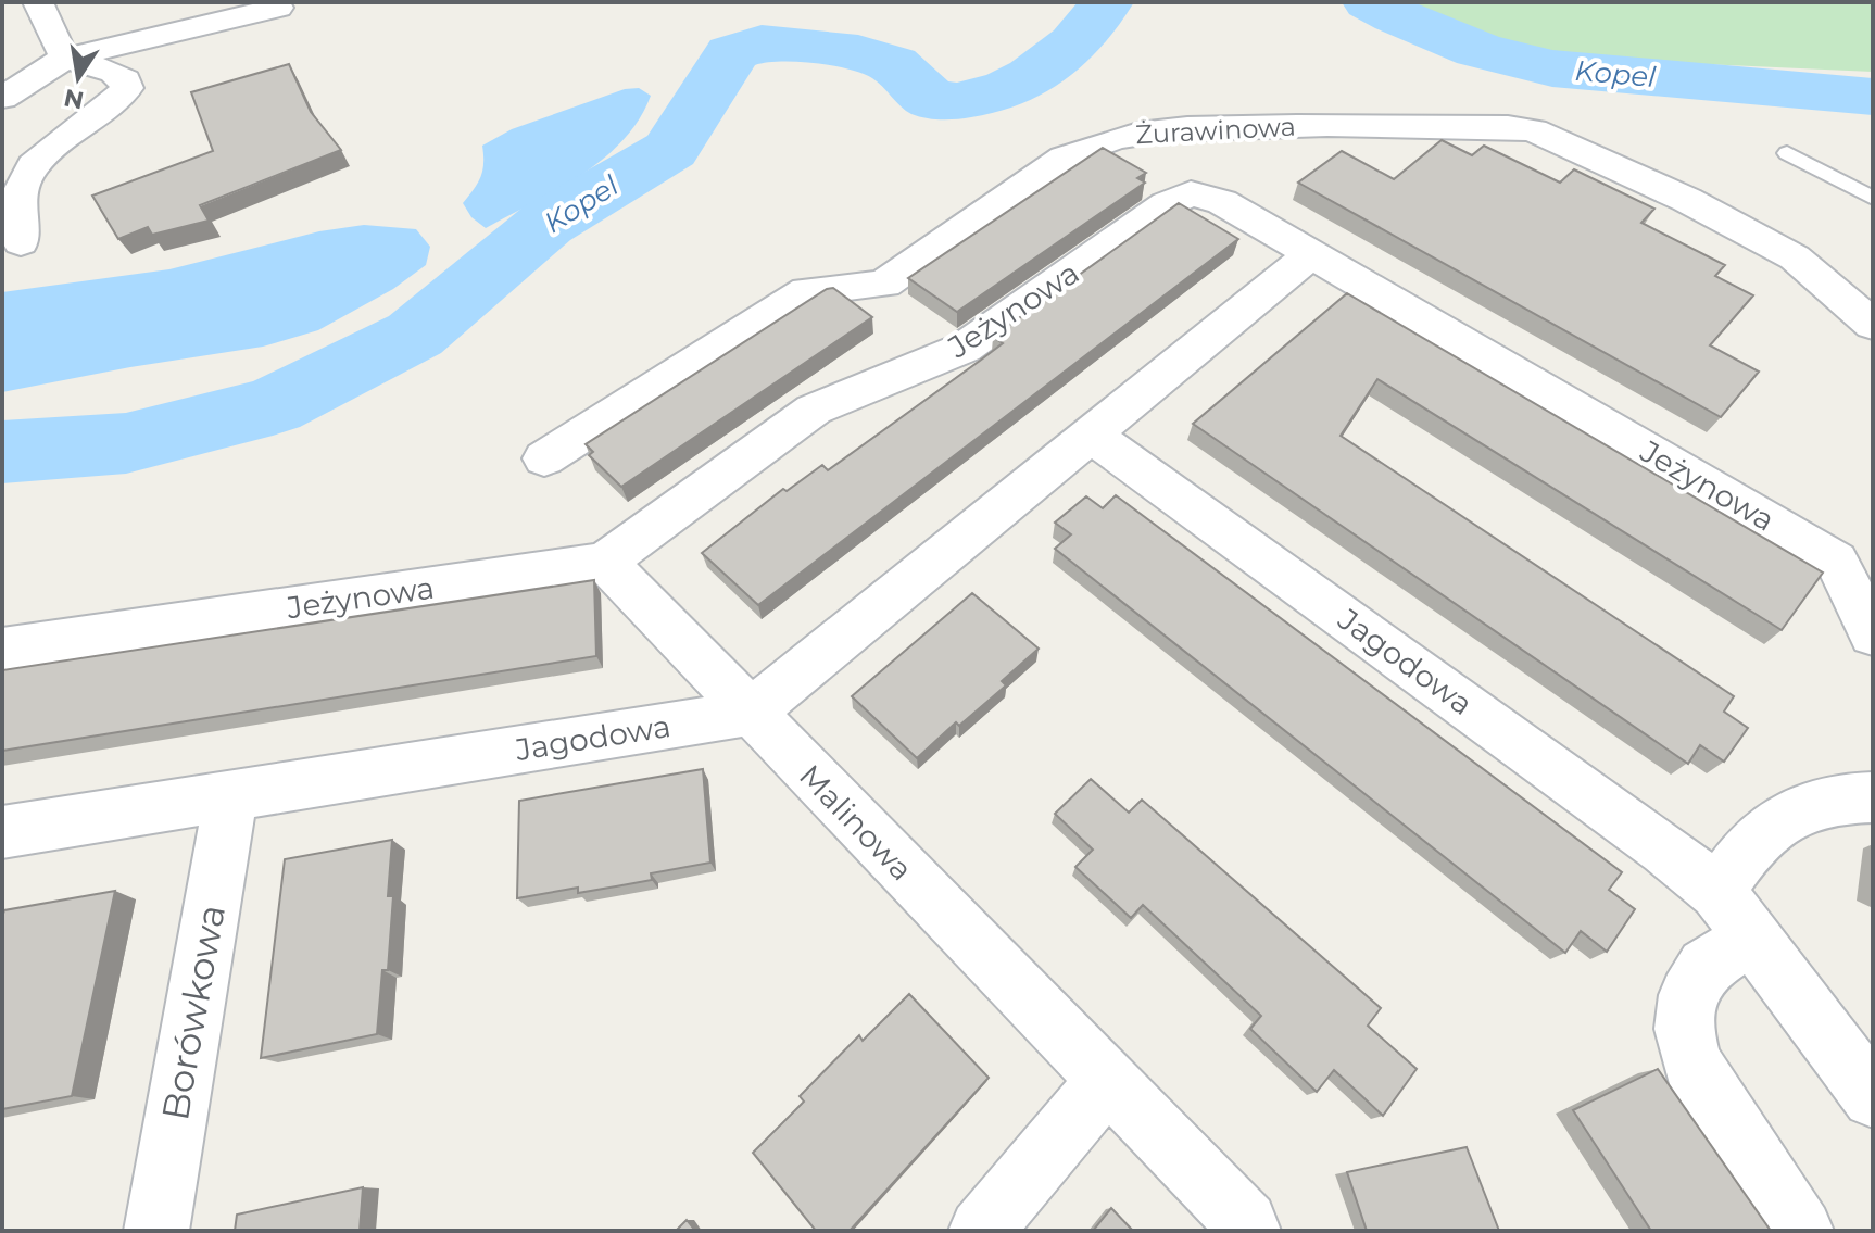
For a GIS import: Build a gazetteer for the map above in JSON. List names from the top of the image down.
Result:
{
  "streets": {
    "street": [
      "Żurawinowa",
      "Jeżynowa",
      "Jagodowa",
      "Malinowa",
      "Borówkowa"
    ]
  },
  "crossings": [
    ["Jeżynowa", "Malinowa"],
    ["Jagodowa", "Malinowa"],
    ["Jagodowa", "Borówkowa"]
  ],
  "water": ["Kopel"],
  "north": "bottom"
}
